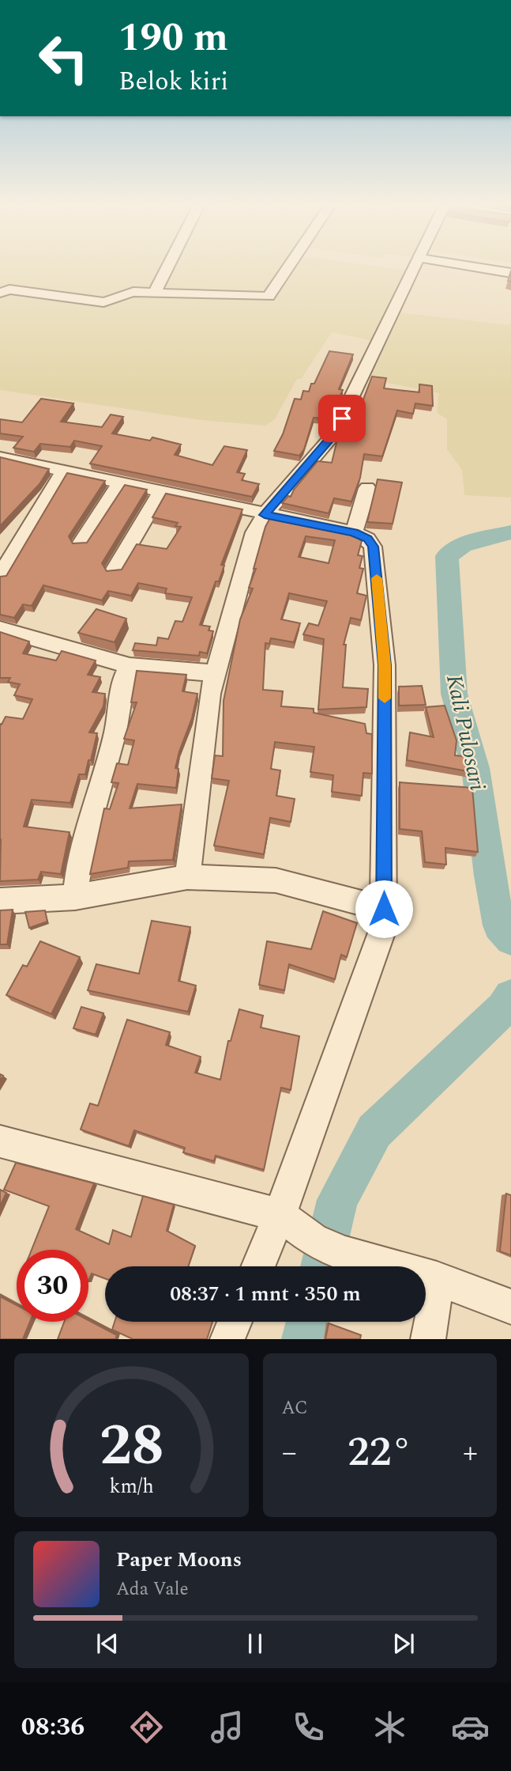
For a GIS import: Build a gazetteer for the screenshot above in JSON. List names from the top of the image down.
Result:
{
  "water": ["Kali Pulosari"],
  "page": {
    "turn": ["190 m", "Belok kiri"],
    "limit": "30",
    "trip": "08:37 · 1 mnt · 350 m",
    "tile": "AC",
    "heat": ["−", "22°", "+"],
    "song": ["Paper Moons", "Ada Vale"],
    "tabs": "08:36",
    "gauge": ["28", "km/h"]
  }
}
